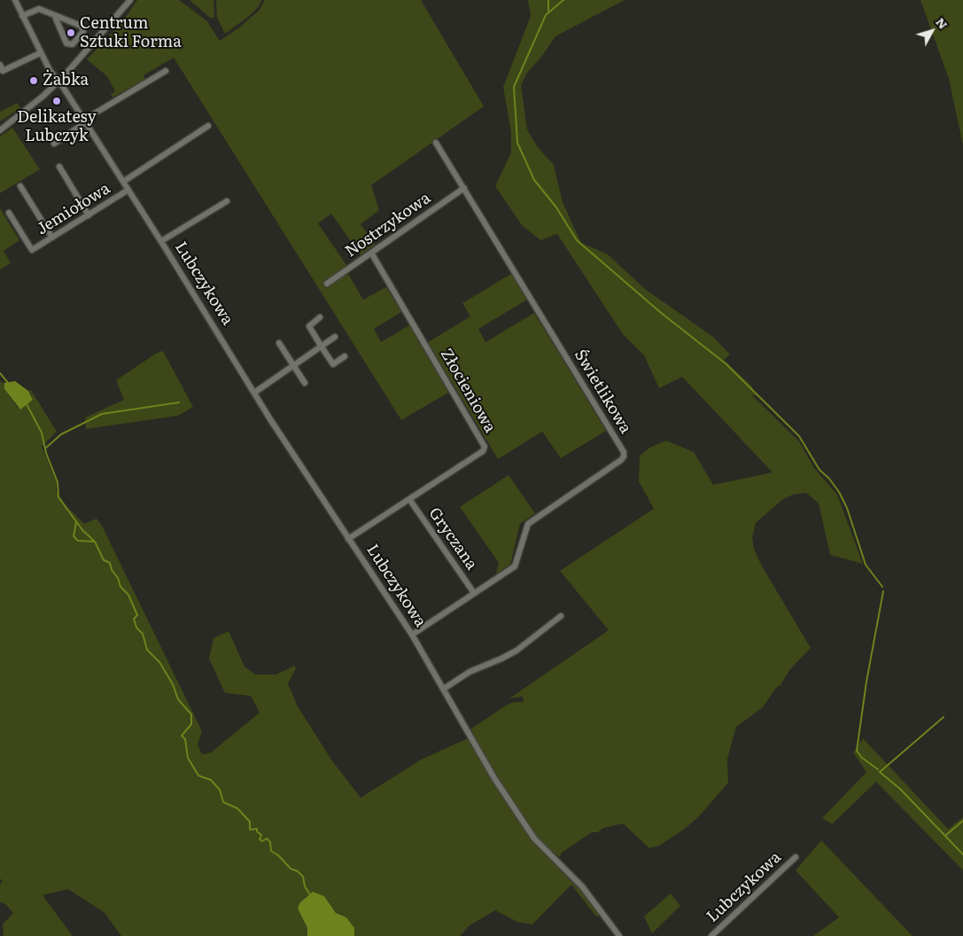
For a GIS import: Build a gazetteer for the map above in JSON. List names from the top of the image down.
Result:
{
  "streets": {
    "street": [
      "Jemiołowa",
      "Nostrzykowa",
      "Lubczykowa",
      "Złocieniowa",
      "Świetlikowa",
      "Gryczana"
    ]
  },
  "crossings": [
    ["Jemiołowa", "Lubczykowa"],
    ["Nostrzykowa", "Złocieniowa"],
    ["Nostrzykowa", "Świetlikowa"],
    ["Lubczykowa", "Złocieniowa"],
    ["Lubczykowa", "Świetlikowa"],
    ["Złocieniowa", "Gryczana"],
    ["Świetlikowa", "Gryczana"]
  ],
  "places": ["Centrum Sztuki Forma", "Żabka", "Delikatesy Lubczyk"],
  "north": "top right"
}
